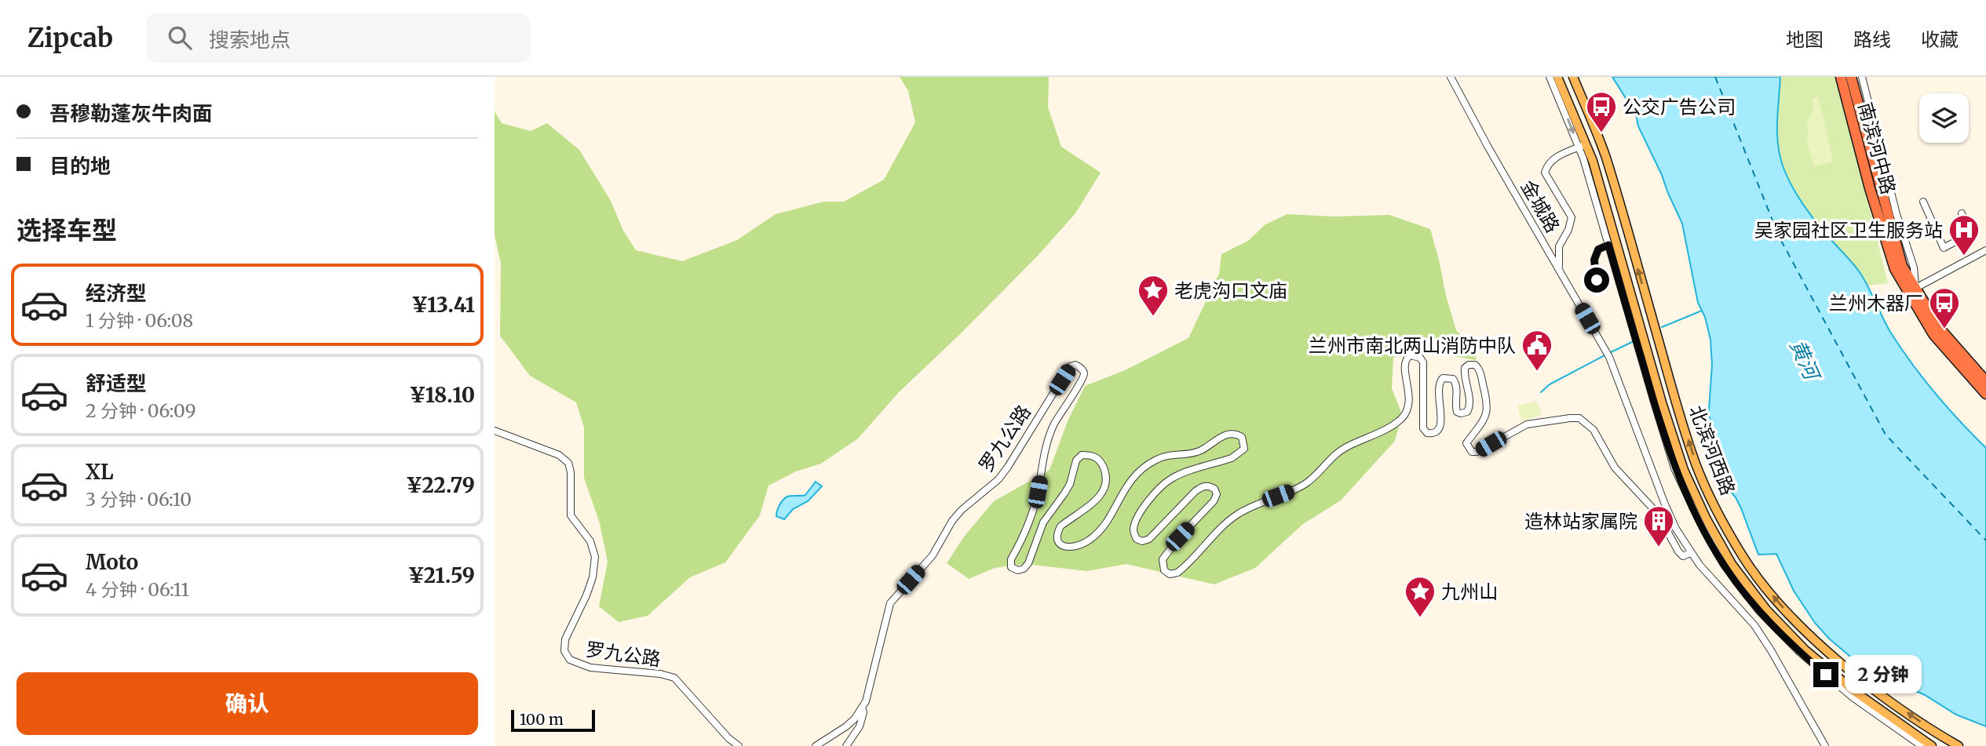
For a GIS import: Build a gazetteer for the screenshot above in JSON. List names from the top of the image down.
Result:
{
  "streets": {
    "highway": ["南滨河中路"],
    "main road": ["北滨河西路"],
    "street": ["金城路", "罗九公路"]
  },
  "crossings": [
    ["金城路", "罗九公路"]
  ],
  "water": ["黄河"],
  "places": {
    "bus stop": ["公交广告公司", "兰州木器厂"],
    "hospital": ["吴家园社区卫生服务站"],
    "place": ["老虎沟口文庙", "九州山"],
    "public building": ["兰州市南北两山消防中队"],
    "building": ["造林站家属院"]
  },
  "scale_bar": "100 m",
  "page": {
    "header": "Zipcab",
    "search": "搜索地点",
    "nav": ["地图", "路线", "收藏"],
    "banner": ["吾穆勒蓬灰牛肉面", "目的地"],
    "heading": "选择车型",
    "list": [
      {
        "name": "经济型",
        "note": "1 分钟 · 06:08",
        "value": "¥13.41"
      },
      {
        "name": "舒适型",
        "note": "2 分钟 · 06:09",
        "value": "¥18.10"
      },
      {
        "name": "XL",
        "note": "3 分钟 · 06:10",
        "value": "¥22.79"
      },
      {
        "name": "Moto",
        "note": "4 分钟 · 06:11",
        "value": "¥21.59"
      }
    ],
    "bubble": "2 分钟",
    "buttons": "确认",
    "scale": "100 m"
  }
}
